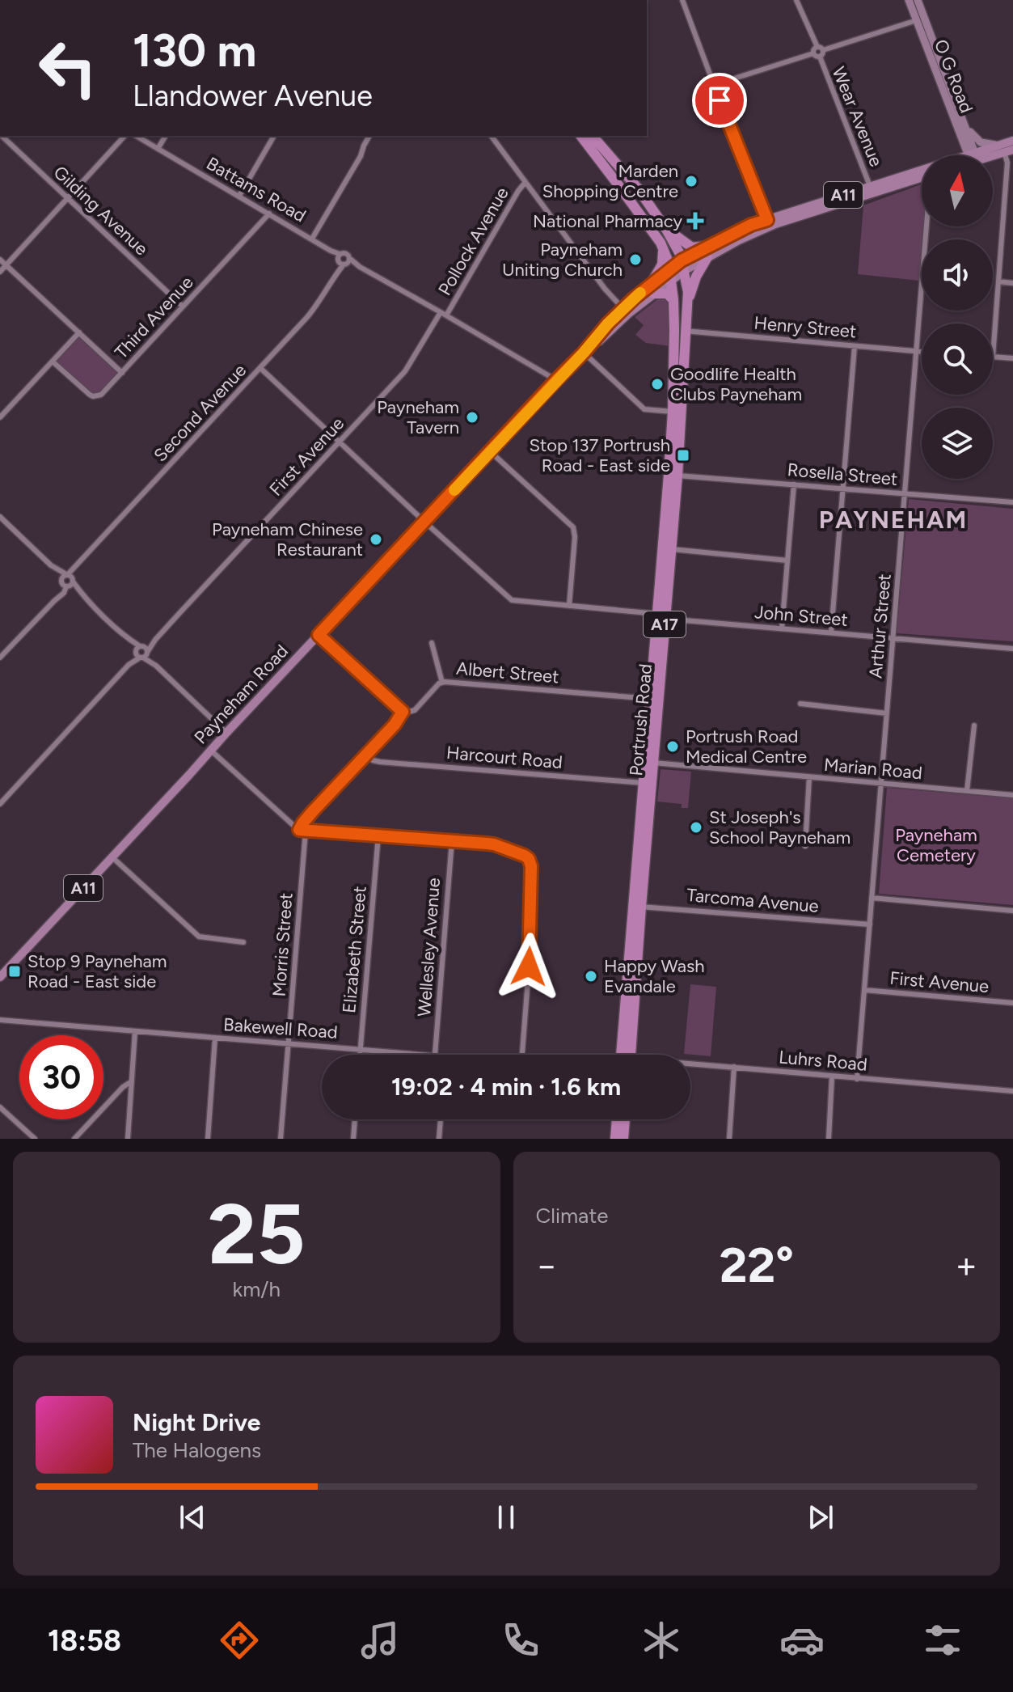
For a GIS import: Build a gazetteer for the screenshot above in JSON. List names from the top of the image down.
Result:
{
  "streets": {
    "highway": ["A17", "Portrush Road"],
    "main road": ["O G Road", "A11", "Payneham Road"],
    "street": [
      "Wear Avenue",
      "Battams Road",
      "Gilding Avenue",
      "Pollock Avenue",
      "Third Avenue",
      "Henry Street",
      "Second Avenue",
      "First Avenue",
      "Rosella Street",
      "John Street",
      "Arthur Street",
      "Albert Street",
      "Harcourt Road",
      "Marian Road",
      "Tarcoma Avenue",
      "Morris Street",
      "Wellesley Avenue",
      "Elizabeth Street",
      "Bakewell Road",
      "Luhrs Road"
    ]
  },
  "crossings": [
    ["Wear Avenue", "Payneham Road"],
    ["Battams Road", "Third Avenue"],
    ["Battams Road", "Second Avenue"],
    ["Gilding Avenue", "Third Avenue"],
    ["Henry Street", "Arthur Street"],
    ["Henry Street", "Portrush Road"],
    ["Second Avenue", "John Street"],
    ["First Avenue", "John Street"],
    ["First Avenue", "Arthur Street"],
    ["Rosella Street", "Arthur Street"],
    ["Rosella Street", "Portrush Road"],
    ["John Street", "Arthur Street"],
    ["John Street", "Payneham Road"],
    ["John Street", "Portrush Road"],
    ["A17", "Payneham Road"],
    ["A17", "Portrush Road"],
    ["Arthur Street", "Marian Road"],
    ["Arthur Street", "Tarcoma Avenue"],
    ["Arthur Street", "Luhrs Road"],
    ["Albert Street", "Portrush Road"],
    ["Payneham Road", "Portrush Road"],
    ["Portrush Road", "Harcourt Road"],
    ["Portrush Road", "Marian Road"],
    ["Portrush Road", "Tarcoma Avenue"],
    ["Morris Street", "Bakewell Road"],
    ["Wellesley Avenue", "Bakewell Road"],
    ["Elizabeth Street", "Bakewell Road"]
  ],
  "districts": ["PAYNEHAM"],
  "parks": ["Payneham Cemetery"],
  "places": {
    "other": [
      "Marden Shopping Centre",
      "Payneham Uniting Church",
      "Goodlife Health Clubs Payneham",
      "Payneham Tavern",
      "Payneham Chinese Restaurant",
      "Portrush Road Medical Centre",
      "St Joseph's School Payneham",
      "Happy Wash Evandale"
    ],
    "health": ["National Pharmacy"],
    "transit": ["Stop 137 Portrush Road - East side", "Stop 9 Payneham Road - East side"]
  },
  "north": "top",
  "page": {
    "turn": ["130 m", "Llandower Avenue"],
    "limit": "30",
    "trip": "19:02 · 4 min · 1.6 km",
    "tile": [
      ["25", "km/h"],
      "Climate"
    ],
    "heat": ["−", "22°", "+"],
    "song": ["Night Drive", "The Halogens"],
    "tabs": "18:58"
  }
}
